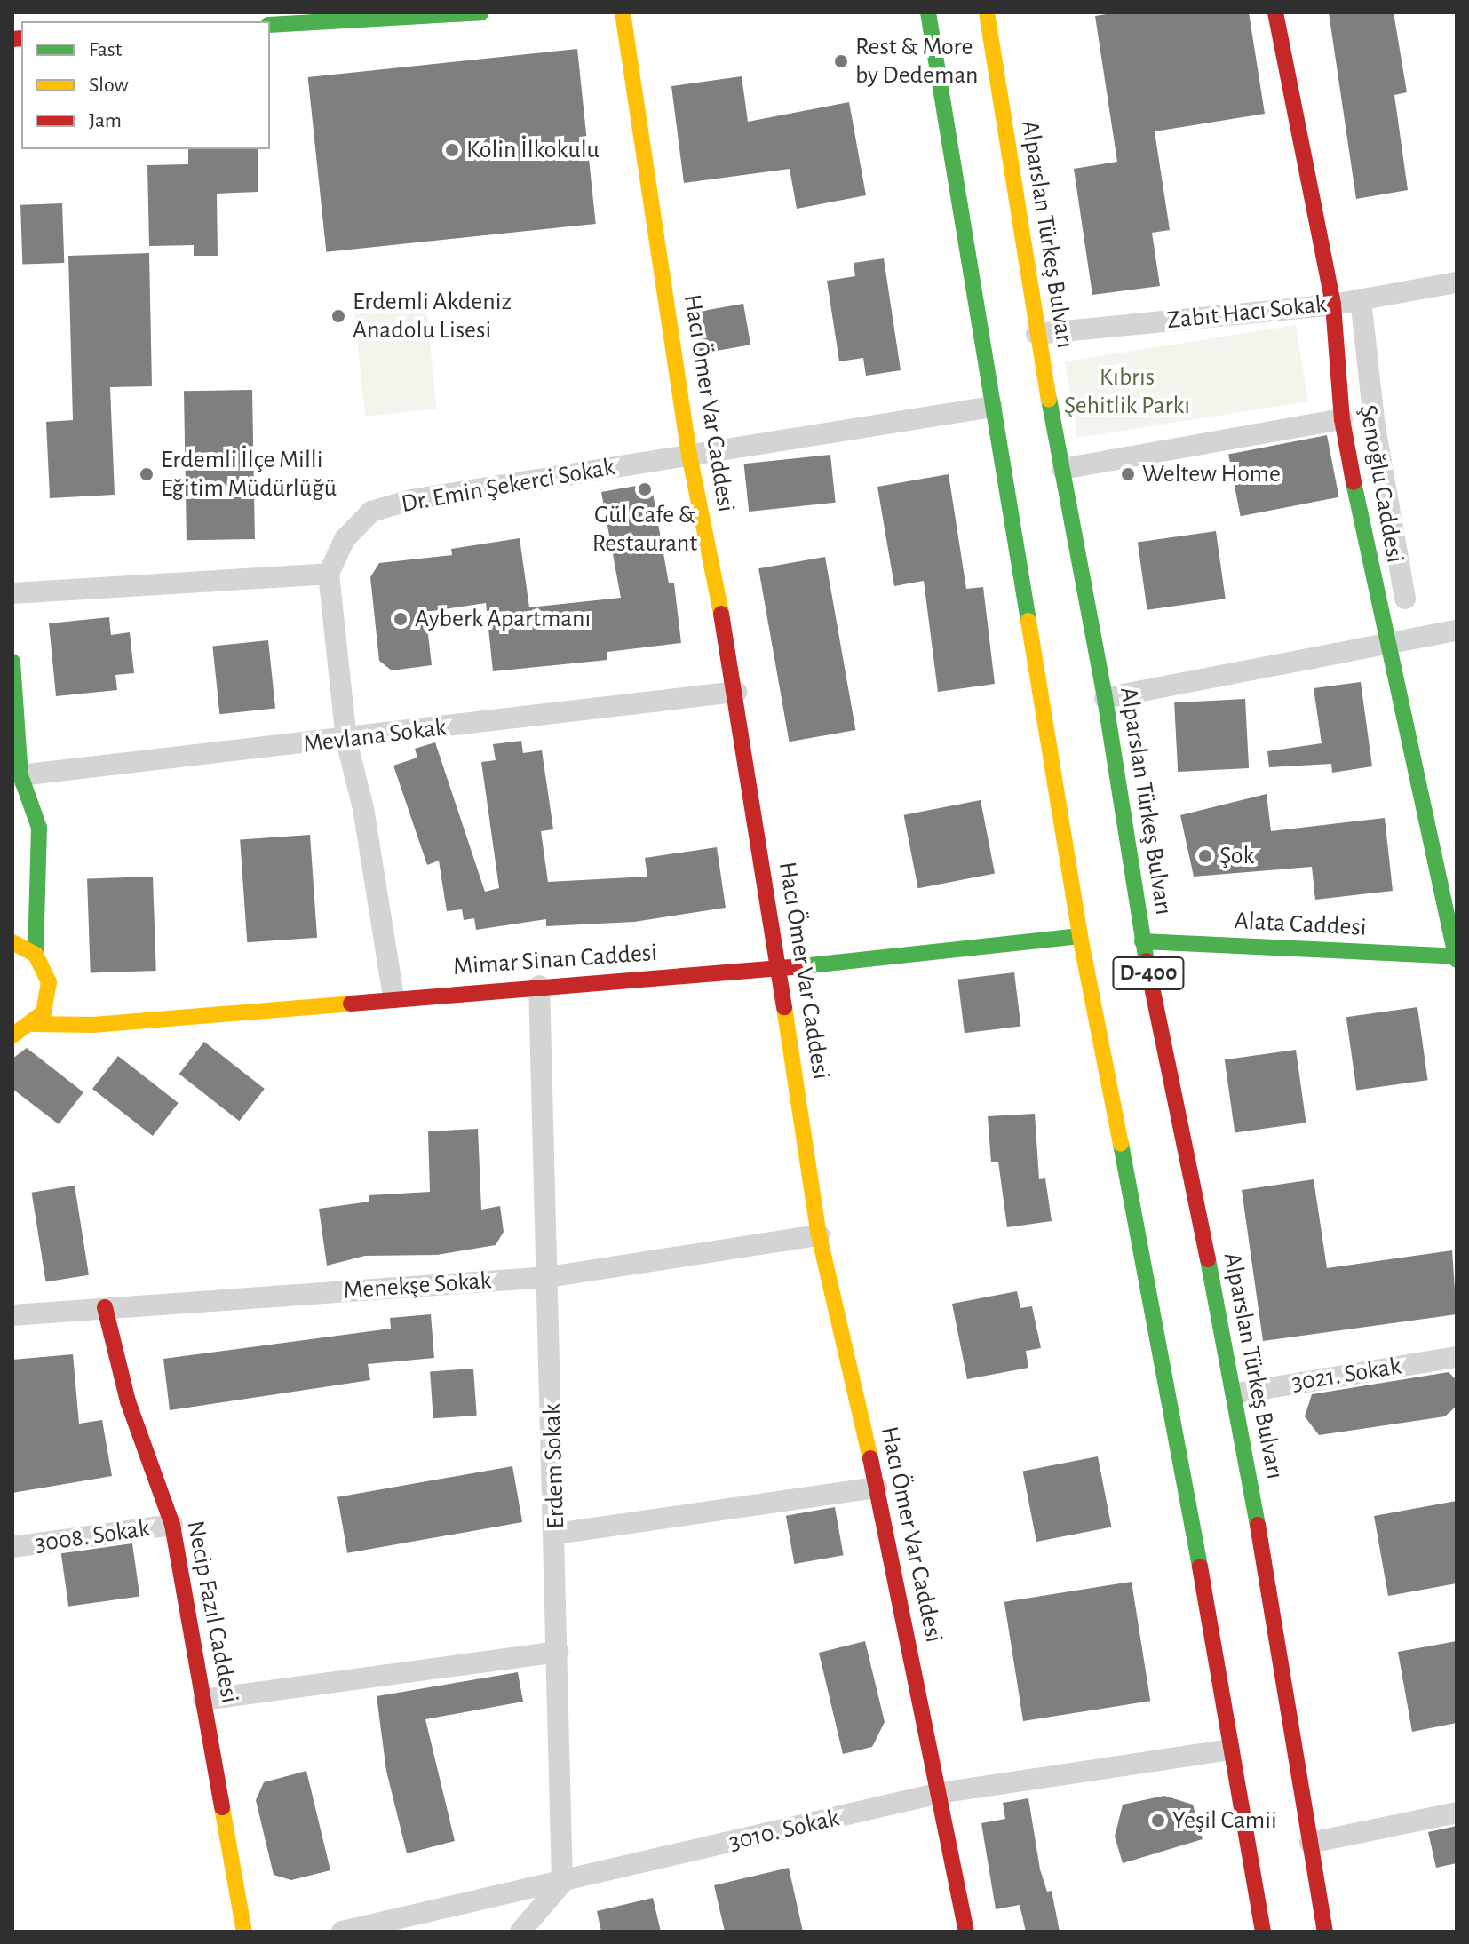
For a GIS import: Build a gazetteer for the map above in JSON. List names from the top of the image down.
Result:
{
  "streets": {
    "main road": [
      "Alparslan Türkeş Bulvarı",
      "Hacı Ömer Var Caddesi",
      "Şenoğlu Caddesi",
      "Alata Caddesi",
      "Mimar Sinan Caddesi",
      "D-400",
      "Necip Fazıl Caddesi"
    ],
    "street": [
      "Zabıt Hacı Sokak",
      "Dr. Emin Şekerci Sokak",
      "Mevlana Sokak",
      "Menekşe Sokak",
      "3021. Sokak",
      "Erdem Sokak",
      "3008. Sokak",
      "3010. Sokak"
    ]
  },
  "crossings": [
    ["Alparslan Türkeş Bulvarı", "Zabıt Hacı Sokak"],
    ["Alparslan Türkeş Bulvarı", "Alata Caddesi"],
    ["Alparslan Türkeş Bulvarı", "3021. Sokak"],
    ["Zabıt Hacı Sokak", "Şenoğlu Caddesi"],
    ["Hacı Ömer Var Caddesi", "Dr. Emin Şekerci Sokak"],
    ["Hacı Ömer Var Caddesi", "Mevlana Sokak"],
    ["Hacı Ömer Var Caddesi", "Mimar Sinan Caddesi"],
    ["Hacı Ömer Var Caddesi", "Menekşe Sokak"],
    ["Hacı Ömer Var Caddesi", "3010. Sokak"],
    ["Şenoğlu Caddesi", "Alata Caddesi"],
    ["Dr. Emin Şekerci Sokak", "D-400"],
    ["Mimar Sinan Caddesi", "D-400"],
    ["Mimar Sinan Caddesi", "Erdem Sokak"],
    ["D-400", "3010. Sokak"],
    ["Menekşe Sokak", "Erdem Sokak"],
    ["Menekşe Sokak", "Necip Fazıl Caddesi"],
    ["Erdem Sokak", "3010. Sokak"],
    ["3008. Sokak", "Necip Fazıl Caddesi"]
  ],
  "parks": ["Kıbrıs Şehitlik Parkı"],
  "places": [
    "Rest & More by Dedeman",
    "Kolin İlkokulu",
    "Erdemli Akdeniz Anadolu Lisesi",
    "Erdemli İlçe Milli Eğitim Müdürlüğü",
    "Weltew Home",
    "Gül Cafe & Restaurant",
    "Ayberk Apartmanı",
    "Şok",
    "Yeşil Camii"
  ],
  "legend": ["Fast", "Slow", "Jam"]
}
